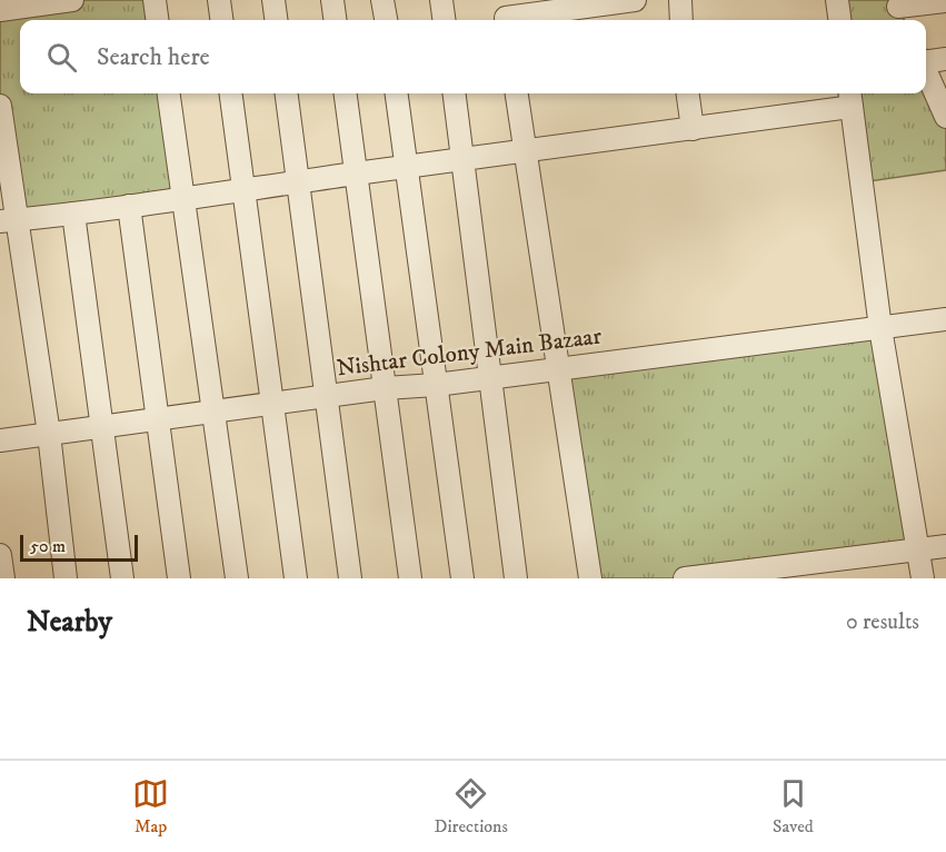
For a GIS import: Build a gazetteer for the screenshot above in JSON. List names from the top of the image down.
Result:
{
  "streets": {
    "street": ["Nishtar Colony Main Bazaar"]
  },
  "scale_bar": "50 m",
  "page": {
    "search": "Search here",
    "scale": "50 m",
    "heading": ["Nearby", "0 results"],
    "nav": ["Map", "Directions", "Saved"]
  }
}
